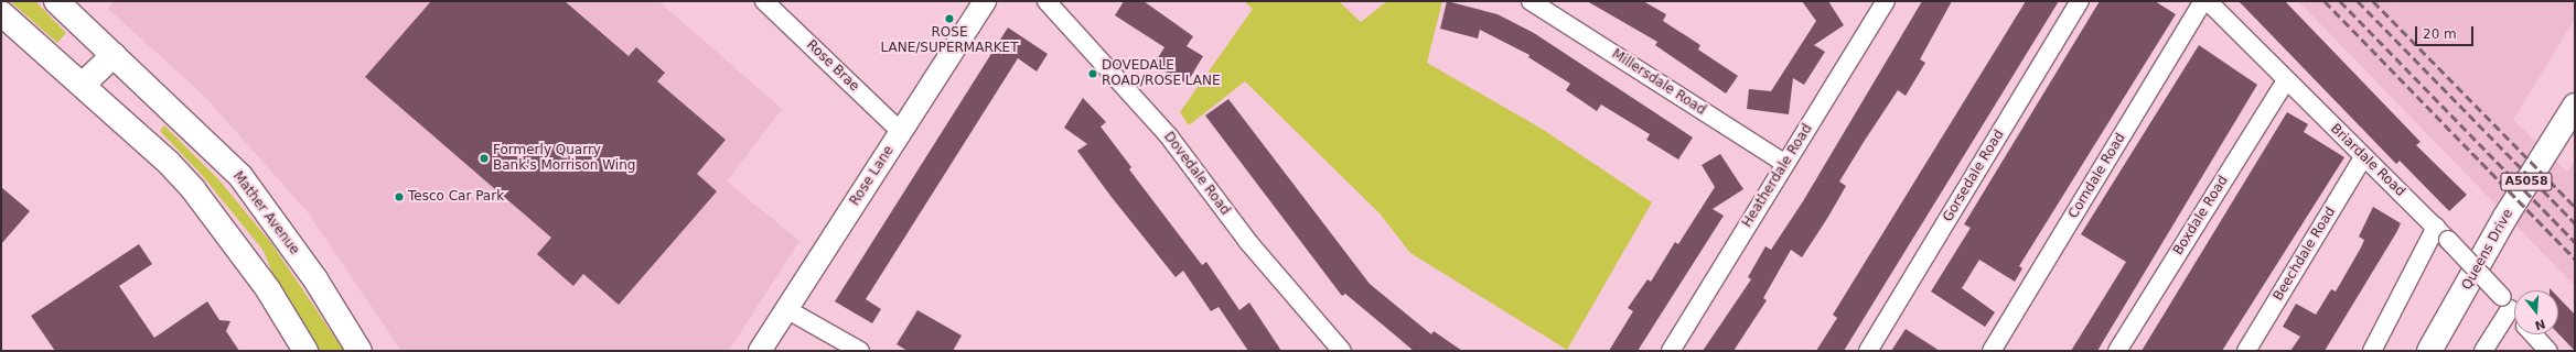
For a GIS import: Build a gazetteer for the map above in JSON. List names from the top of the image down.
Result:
{
  "streets": {
    "main road": ["A5058", "Mather Avenue", "Queens Drive"],
    "street": [
      "Rose Brae",
      "Millersdale Road",
      "Briardale Road",
      "Dovedale Road",
      "Rose Lane",
      "Heatherdale Road",
      "Gorsedale Road",
      "Corndale Road",
      "Boxdale Road",
      "Beechdale Road"
    ]
  },
  "crossings": [
    ["Rose Brae", "Rose Lane"],
    ["Millersdale Road", "Heatherdale Road"],
    ["Briardale Road", "Boxdale Road"],
    ["Briardale Road", "Beechdale Road"]
  ],
  "places": [
    "ROSE LANE/SUPERMARKET",
    "DOVEDALE ROAD/ROSE LANE",
    "Formerly Quarry Bank's Morrison Wing",
    "Tesco Car Park"
  ],
  "scale_bar": "20 m",
  "north": "bottom"
}
